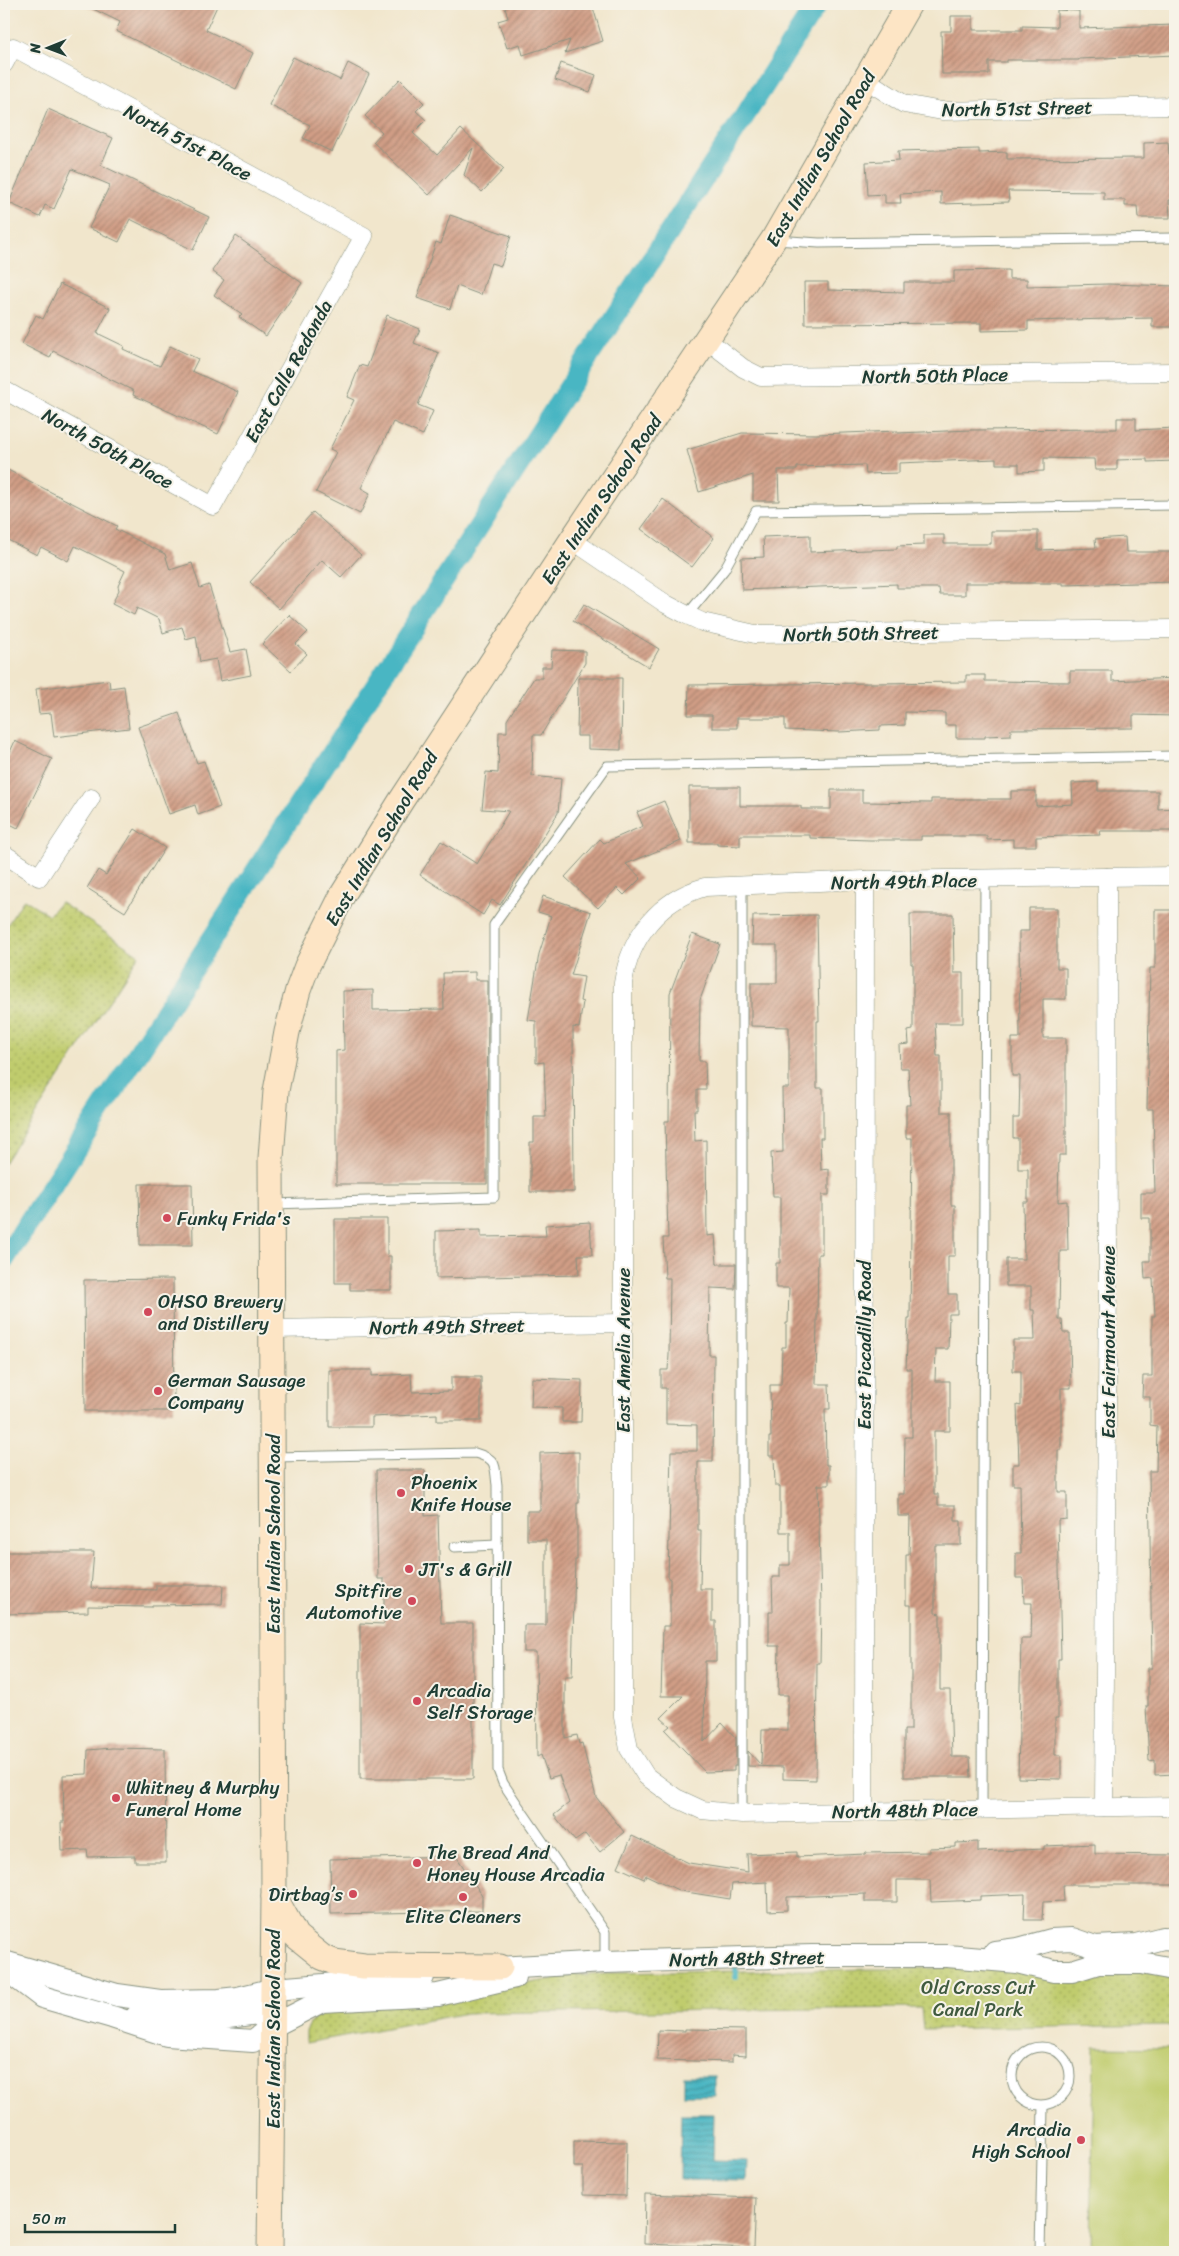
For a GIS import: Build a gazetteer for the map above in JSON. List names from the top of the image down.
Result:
{
  "streets": {
    "main road": ["East Indian School Road"],
    "street": [
      "North 51st Street",
      "North 51st Place",
      "East Calle Redonda",
      "North 50th Place",
      "North 50th Street",
      "North 49th Place",
      "North 49th Street",
      "East Fairmount Avenue",
      "East Piccadilly Road",
      "East Amelia Avenue",
      "North 48th Place",
      "North 48th Street"
    ]
  },
  "crossings": [
    ["North 51st Street", "East Indian School Road"],
    ["North 51st Place", "East Calle Redonda"],
    ["East Indian School Road", "North 50th Place"],
    ["East Indian School Road", "North 50th Street"],
    ["East Indian School Road", "North 49th Street"],
    ["East Indian School Road", "North 48th Street"],
    ["East Calle Redonda", "North 50th Place"],
    ["North 49th Place", "East Fairmount Avenue"],
    ["North 49th Place", "East Piccadilly Road"],
    ["North 49th Place", "East Amelia Avenue"],
    ["North 49th Street", "East Amelia Avenue"],
    ["East Fairmount Avenue", "North 48th Place"],
    ["East Piccadilly Road", "North 48th Place"],
    ["East Amelia Avenue", "North 48th Place"]
  ],
  "parks": ["Old Cross Cut Canal Park"],
  "places": [
    "Funky Frida's",
    "OHSO Brewery and Distillery",
    "German Sausage Company",
    "Phoenix Knife House",
    "JT's & Grill",
    "Spitfire Automotive",
    "Arcadia Self Storage",
    "Whitney & Murphy Funeral Home",
    "The Bread And Honey House Arcadia",
    "Dirtbag’s",
    "Elite Cleaners",
    "Arcadia High School"
  ],
  "scale_bar": "50 m",
  "north": "left"
}
